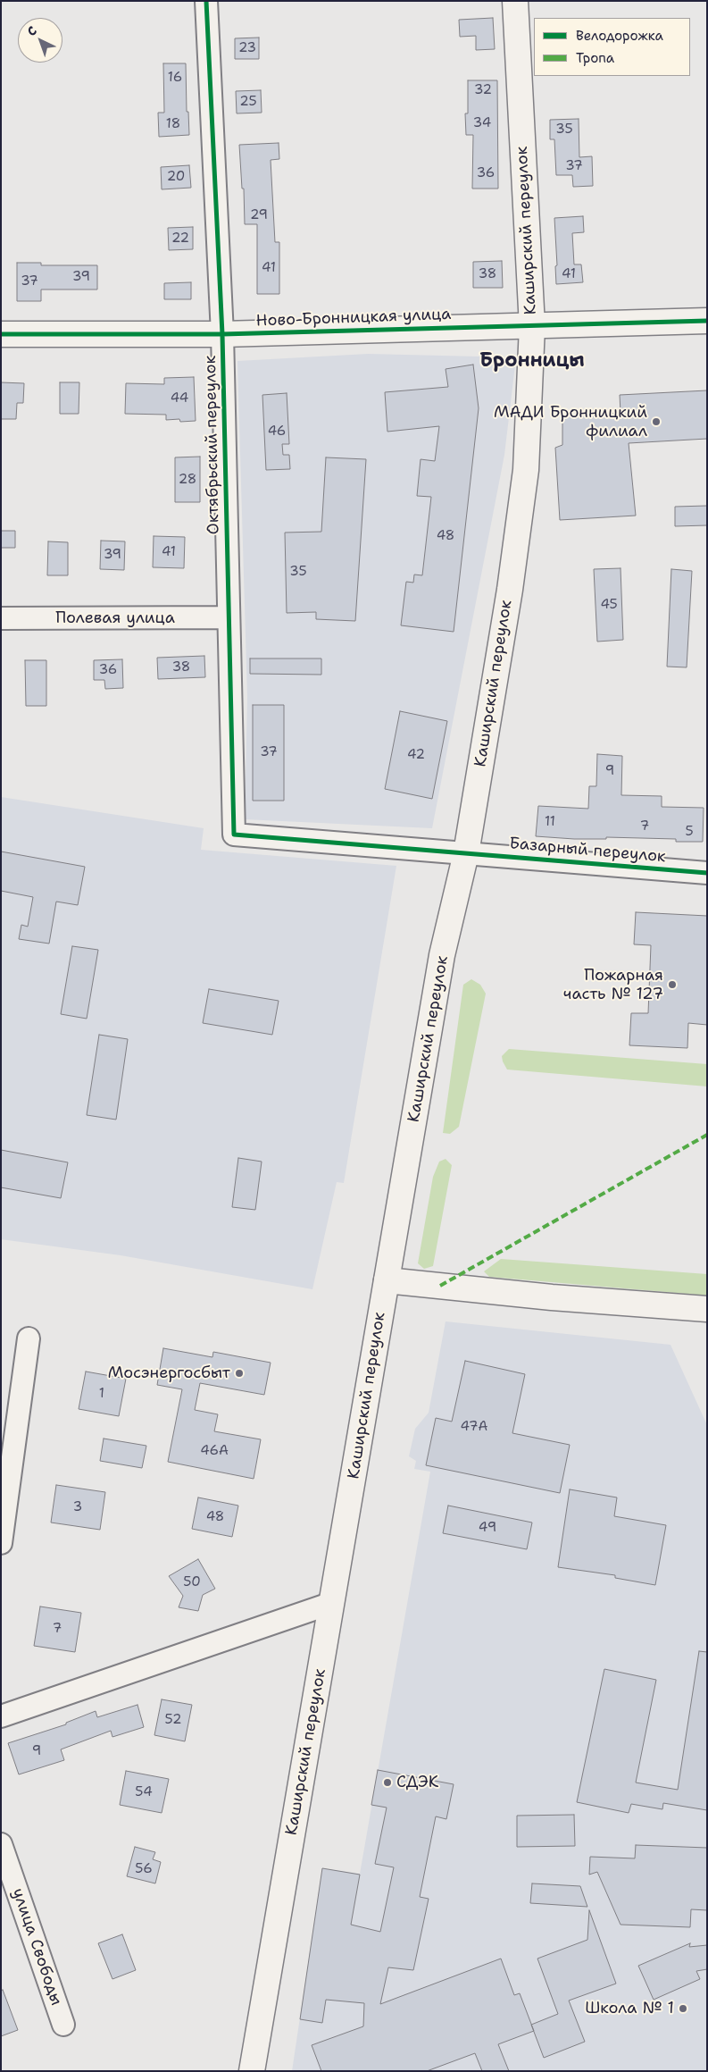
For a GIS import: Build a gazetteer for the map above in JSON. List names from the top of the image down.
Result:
{
  "streets": {
    "main road": ["Каширский переулок", "Ново-Бронницкая улица"],
    "street": [
      "Октябрьский переулок",
      "Полевая улица",
      "Базарный переулок",
      "улица Свободы"
    ]
  },
  "crossings": [
    ["Каширский переулок", "Ново-Бронницкая улица"],
    ["Каширский переулок", "Базарный переулок"],
    ["Ново-Бронницкая улица", "Октябрьский переулок"],
    ["Октябрьский переулок", "Полевая улица"],
    ["Октябрьский переулок", "Базарный переулок"]
  ],
  "districts": ["Бронницы"],
  "places": [
    "МАДИ Бронницкий филиал",
    "Пожарная часть № 127",
    "Мосэнергосбыт",
    "СДЭК",
    "Школа № 1"
  ],
  "house_numbers": [
    "23",
    "16",
    "32",
    "25",
    "34",
    "18",
    "35",
    "37",
    "36",
    "20",
    "29",
    "22",
    "41",
    "38",
    "41",
    "39",
    "37",
    "44",
    "46",
    "28",
    "48",
    "41",
    "39",
    "35",
    "45",
    "38",
    "36",
    "37",
    "42",
    "9",
    "11",
    "7",
    "5",
    "1",
    "47А",
    "46А",
    "3",
    "48",
    "49",
    "50",
    "7",
    "52",
    "9",
    "54",
    "56"
  ],
  "legend": ["Велодорожка", "Тропа"],
  "north": "top left"
}
